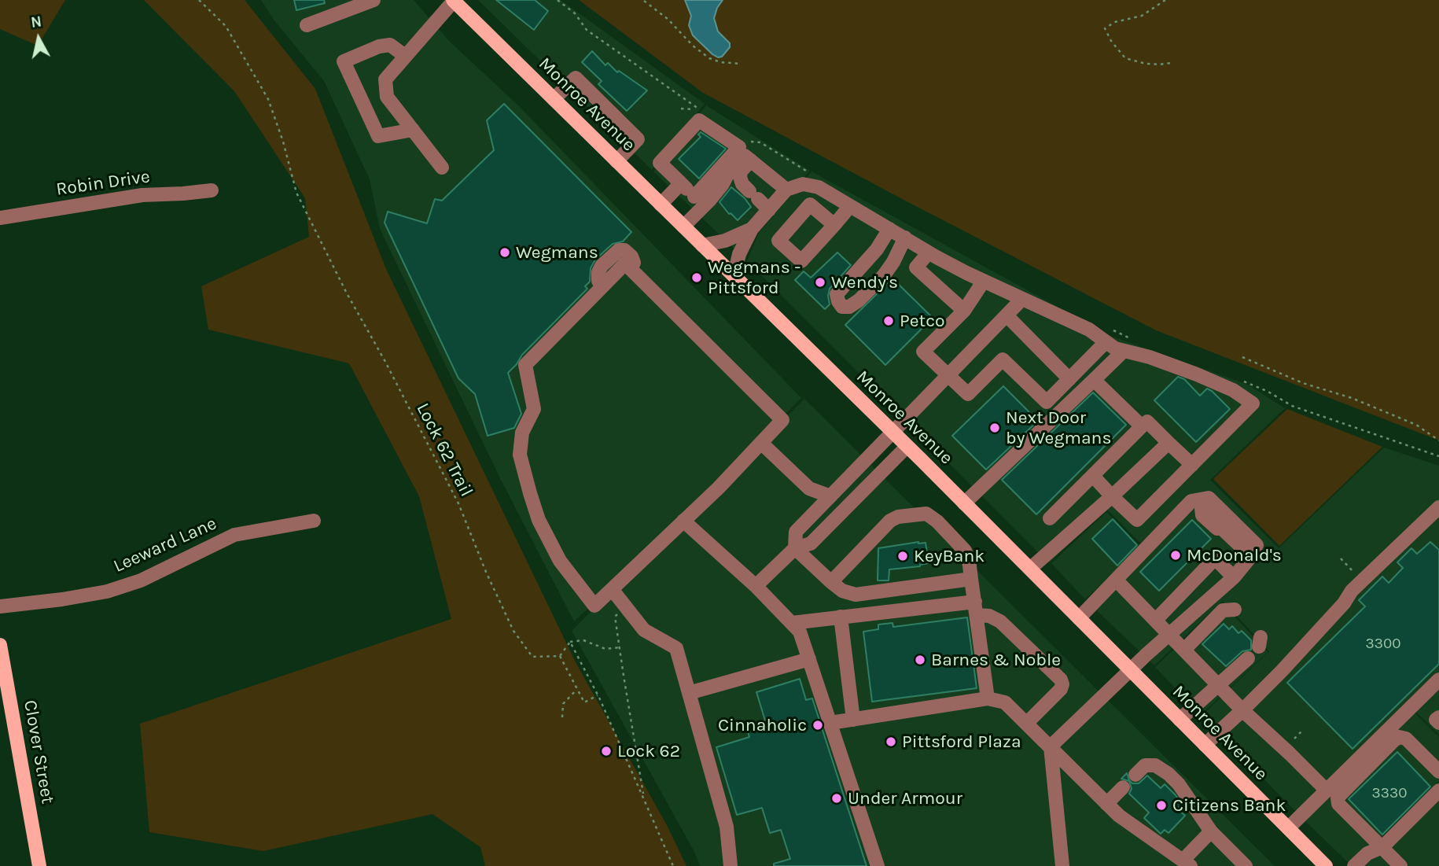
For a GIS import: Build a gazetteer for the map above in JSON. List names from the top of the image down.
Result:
{
  "streets": {
    "main road": ["Monroe Avenue", "Clover Street"],
    "street": ["Robin Drive", "Leeward Lane"],
    "path": ["Lock 62 Trail"]
  },
  "places": [
    "Wegmans",
    "Wegmans - Pittsford",
    "Wendy's",
    "Petco",
    "Next Door by Wegmans",
    "McDonald's",
    "KeyBank",
    "Barnes & Noble",
    "Cinnaholic",
    "Pittsford Plaza",
    "Lock 62",
    "Under Armour",
    "Citizens Bank"
  ],
  "house_numbers": ["3300", "3330"],
  "north": "top"
}
